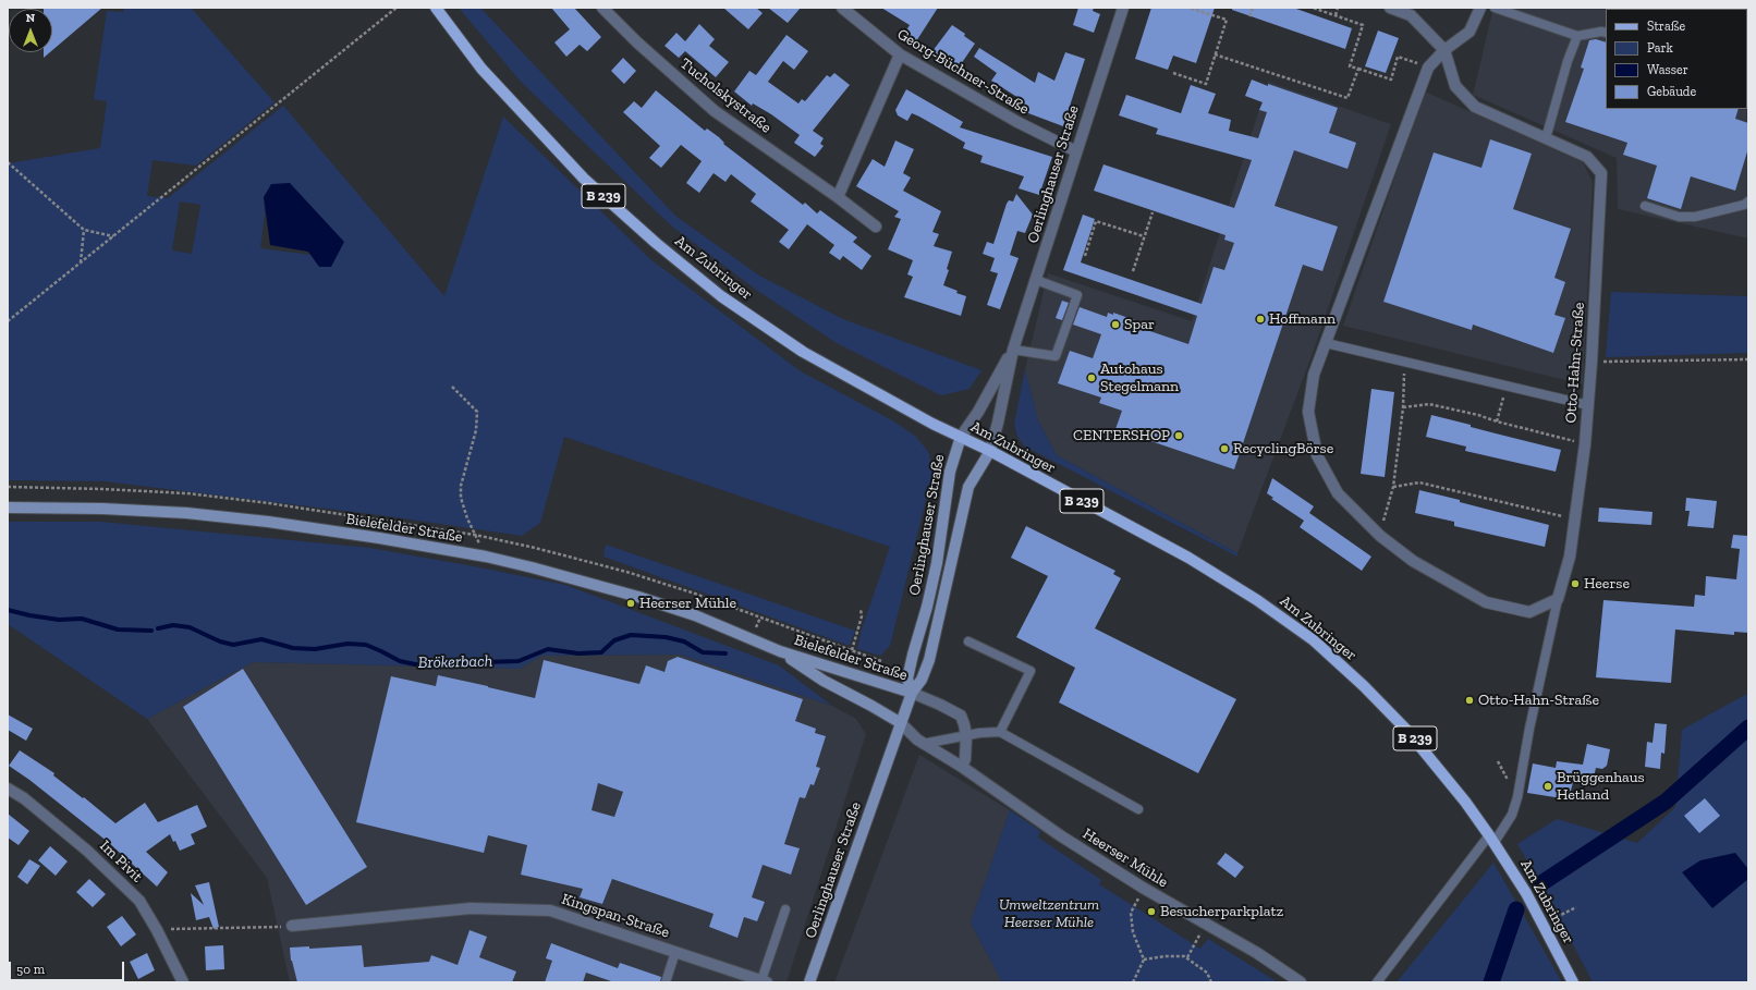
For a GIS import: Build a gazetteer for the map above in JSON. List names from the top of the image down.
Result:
{
  "streets": {
    "main road": [
      "Oerlinghauser Straße",
      "B 239",
      "Am Zubringer",
      "Bielefelder Straße"
    ],
    "street": [
      "Georg-Büchner-Straße",
      "Tucholskystraße",
      "Otto-Hahn-Straße",
      "Heerser Mühle",
      "Im Pivit",
      "Kingspan-Straße"
    ]
  },
  "crossings": [
    ["Georg-Büchner-Straße", "Oerlinghauser Straße"],
    ["Oerlinghauser Straße", "Am Zubringer"],
    ["Oerlinghauser Straße", "Bielefelder Straße"],
    ["Oerlinghauser Straße", "Heerser Mühle"],
    ["Bielefelder Straße", "Heerser Mühle"]
  ],
  "water": ["Brökerbach"],
  "parks": ["Umweltzentrum Heerser Mühle"],
  "places": [
    "Hoffmann",
    "Spar",
    "Autohaus Stegelmann",
    "CENTERSHOP",
    "RecyclingBörse",
    "Heerse",
    "Heerser Mühle",
    "Otto-Hahn-Straße",
    "Brüggenhaus Hetland",
    "Besucherparkplatz"
  ],
  "legend": [
    "Straße",
    "Park",
    "Wasser",
    "Gebäude"
  ],
  "scale_bar": "50 m",
  "north": "top"
}
